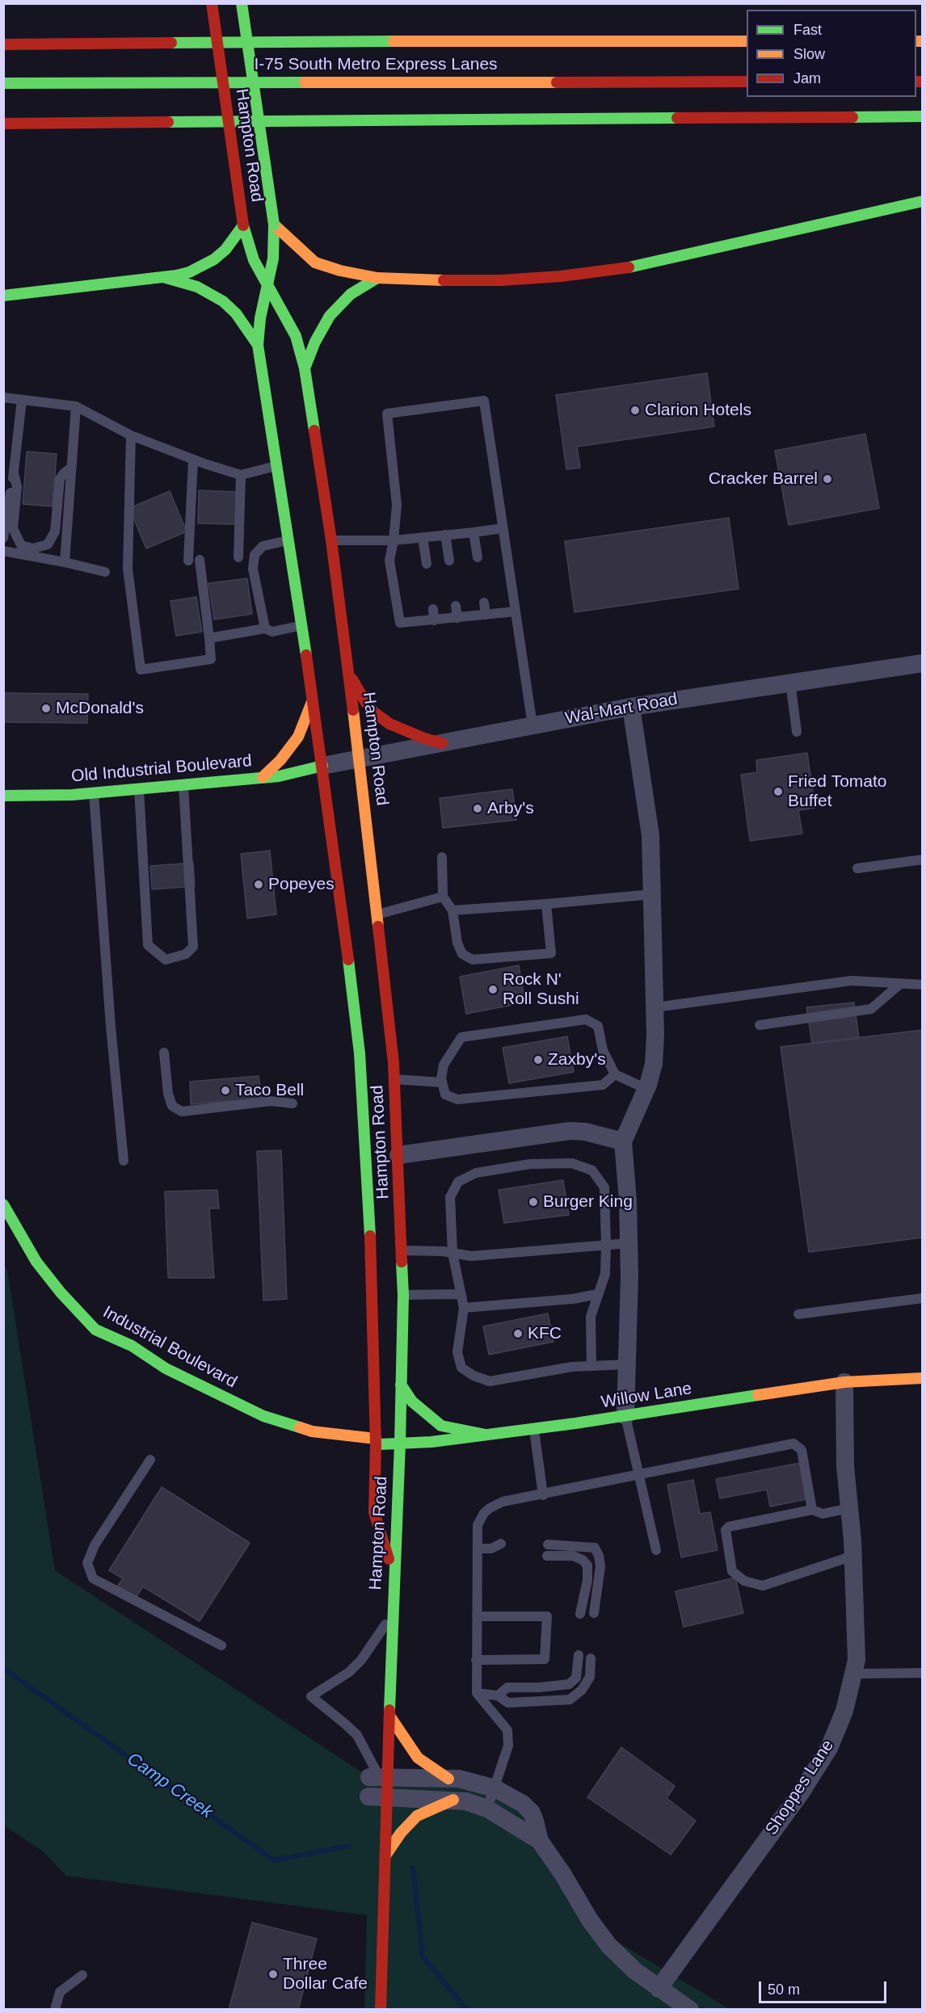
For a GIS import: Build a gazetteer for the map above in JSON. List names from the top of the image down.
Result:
{
  "streets": {
    "main road": [
      "I-75 South Metro Express Lanes",
      "Hampton Road",
      "Old Industrial Boulevard",
      "Industrial Boulevard",
      "Willow Lane"
    ],
    "street": ["Wal-Mart Road", "Shoppes Lane"]
  },
  "crossings": [
    ["Hampton Road", "Wal-Mart Road"],
    ["Hampton Road", "Old Industrial Boulevard"],
    ["Hampton Road", "Industrial Boulevard"],
    ["Hampton Road", "Willow Lane"],
    ["Wal-Mart Road", "Old Industrial Boulevard"],
    ["Industrial Boulevard", "Willow Lane"],
    ["Willow Lane", "Shoppes Lane"]
  ],
  "water": ["Camp Creek"],
  "places": [
    "Clarion Hotels",
    "Cracker Barrel",
    "McDonald's",
    "Fried Tomato Buffet",
    "Arby's",
    "Popeyes",
    "Rock N' Roll Sushi",
    "Zaxby's",
    "Taco Bell",
    "Burger King",
    "KFC",
    "Three Dollar Cafe"
  ],
  "legend": ["Fast", "Slow", "Jam"],
  "scale_bar": "50 m"
}
